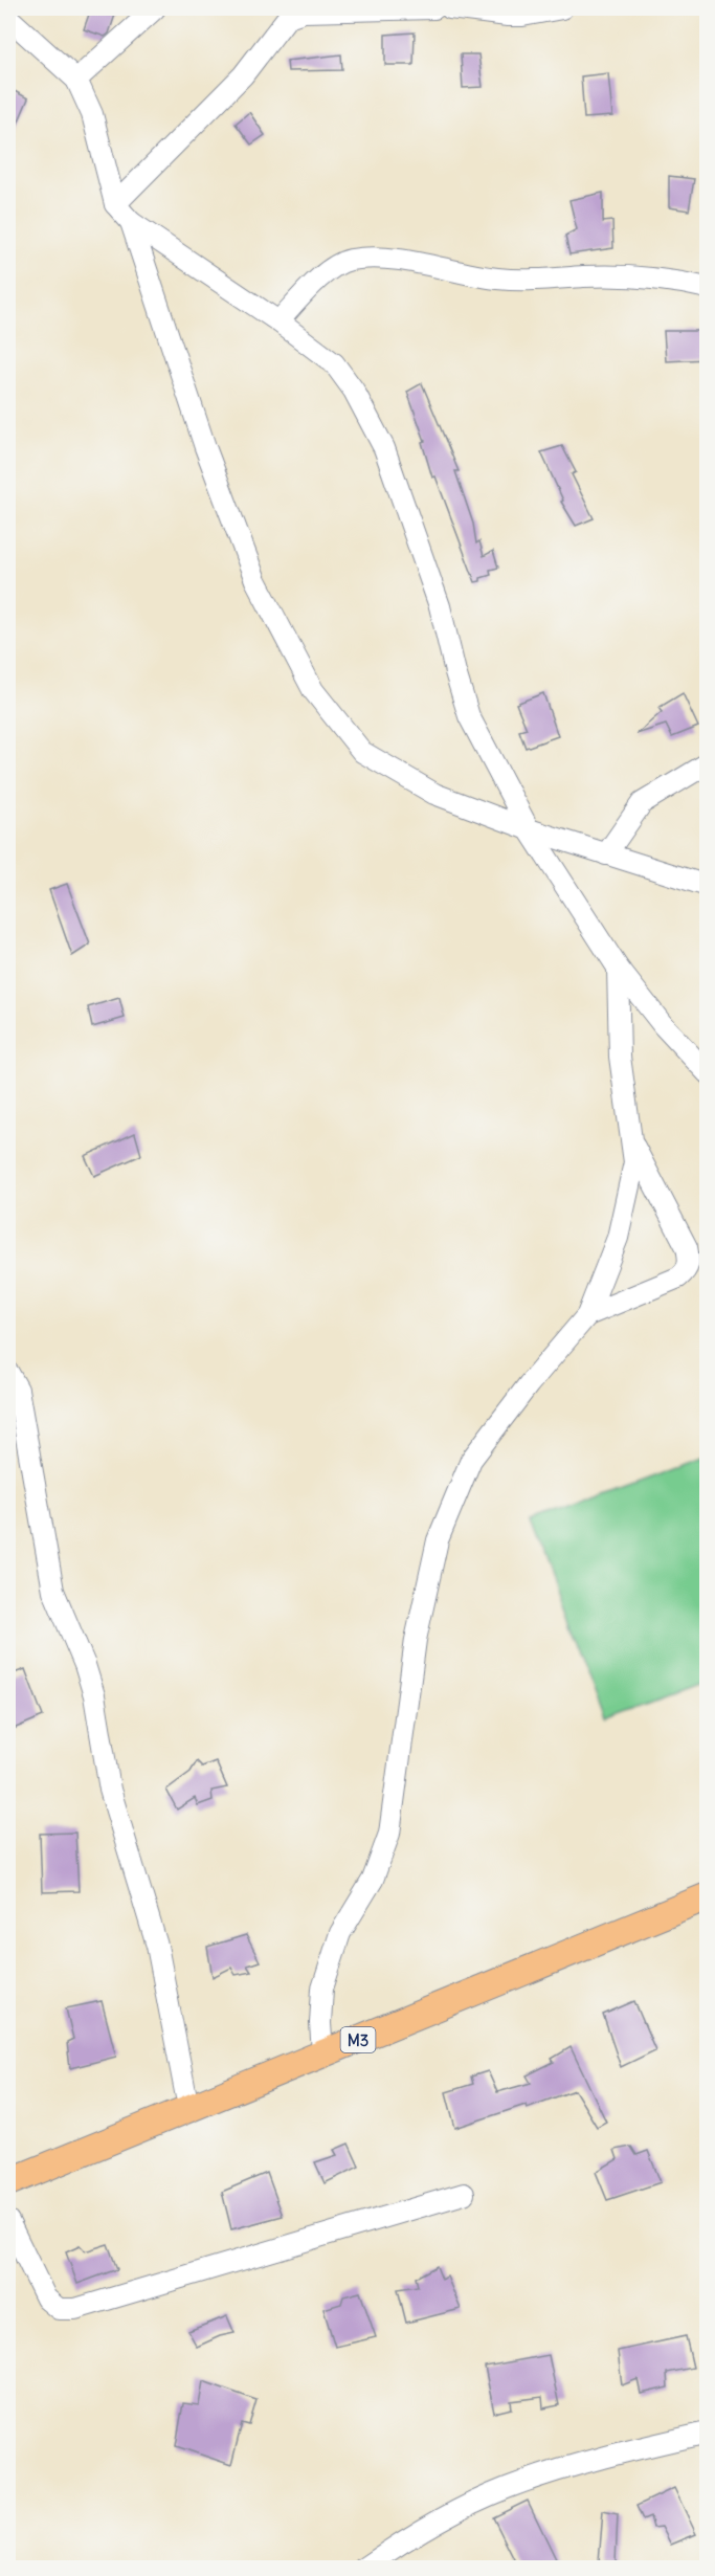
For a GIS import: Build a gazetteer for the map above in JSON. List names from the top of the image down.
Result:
{
  "streets": {
    "main road": ["M3"]
  }
}
